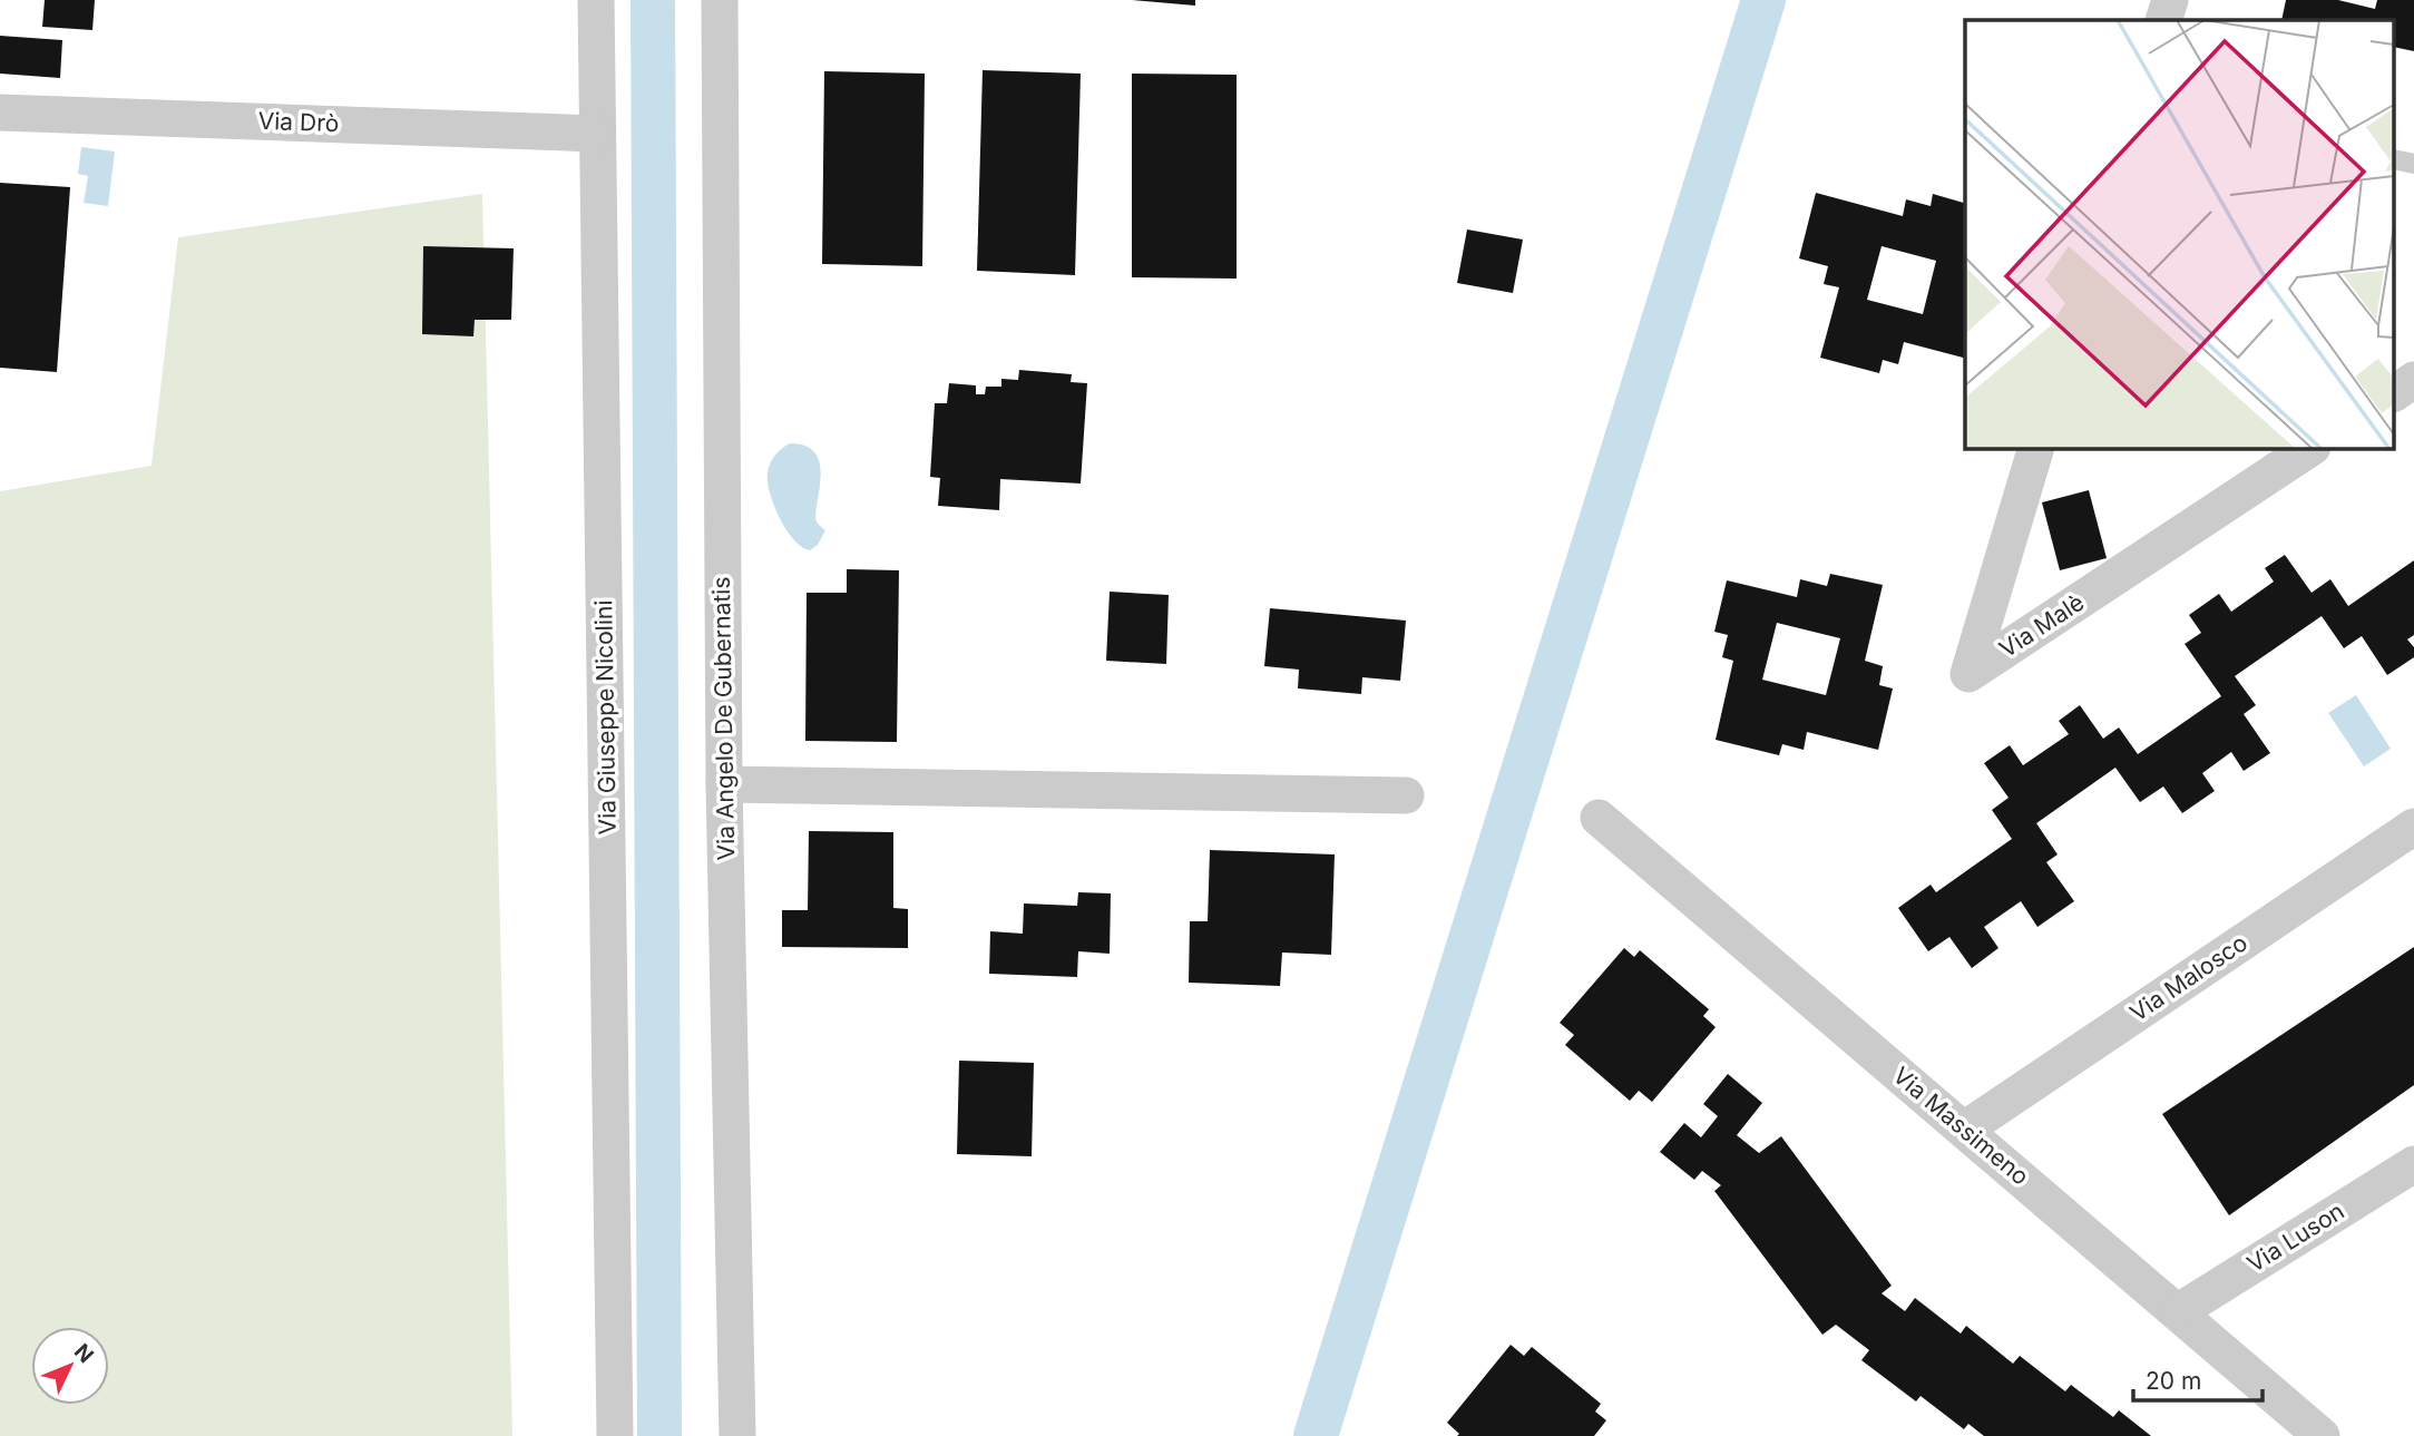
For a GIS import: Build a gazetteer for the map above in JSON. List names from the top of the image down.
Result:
{
  "streets": {
    "street": [
      "Via Drò",
      "Via Malè",
      "Via Giuseppe Nicolini",
      "Via Angelo De Gubernatis",
      "Via Malosco",
      "Via Massimeno",
      "Via Luson"
    ]
  },
  "crossings": [
    ["Via Drò", "Via Giuseppe Nicolini"],
    ["Via Malosco", "Via Massimeno"],
    ["Via Massimeno", "Via Luson"]
  ],
  "scale_bar": "20 m",
  "north": "top right"
}
